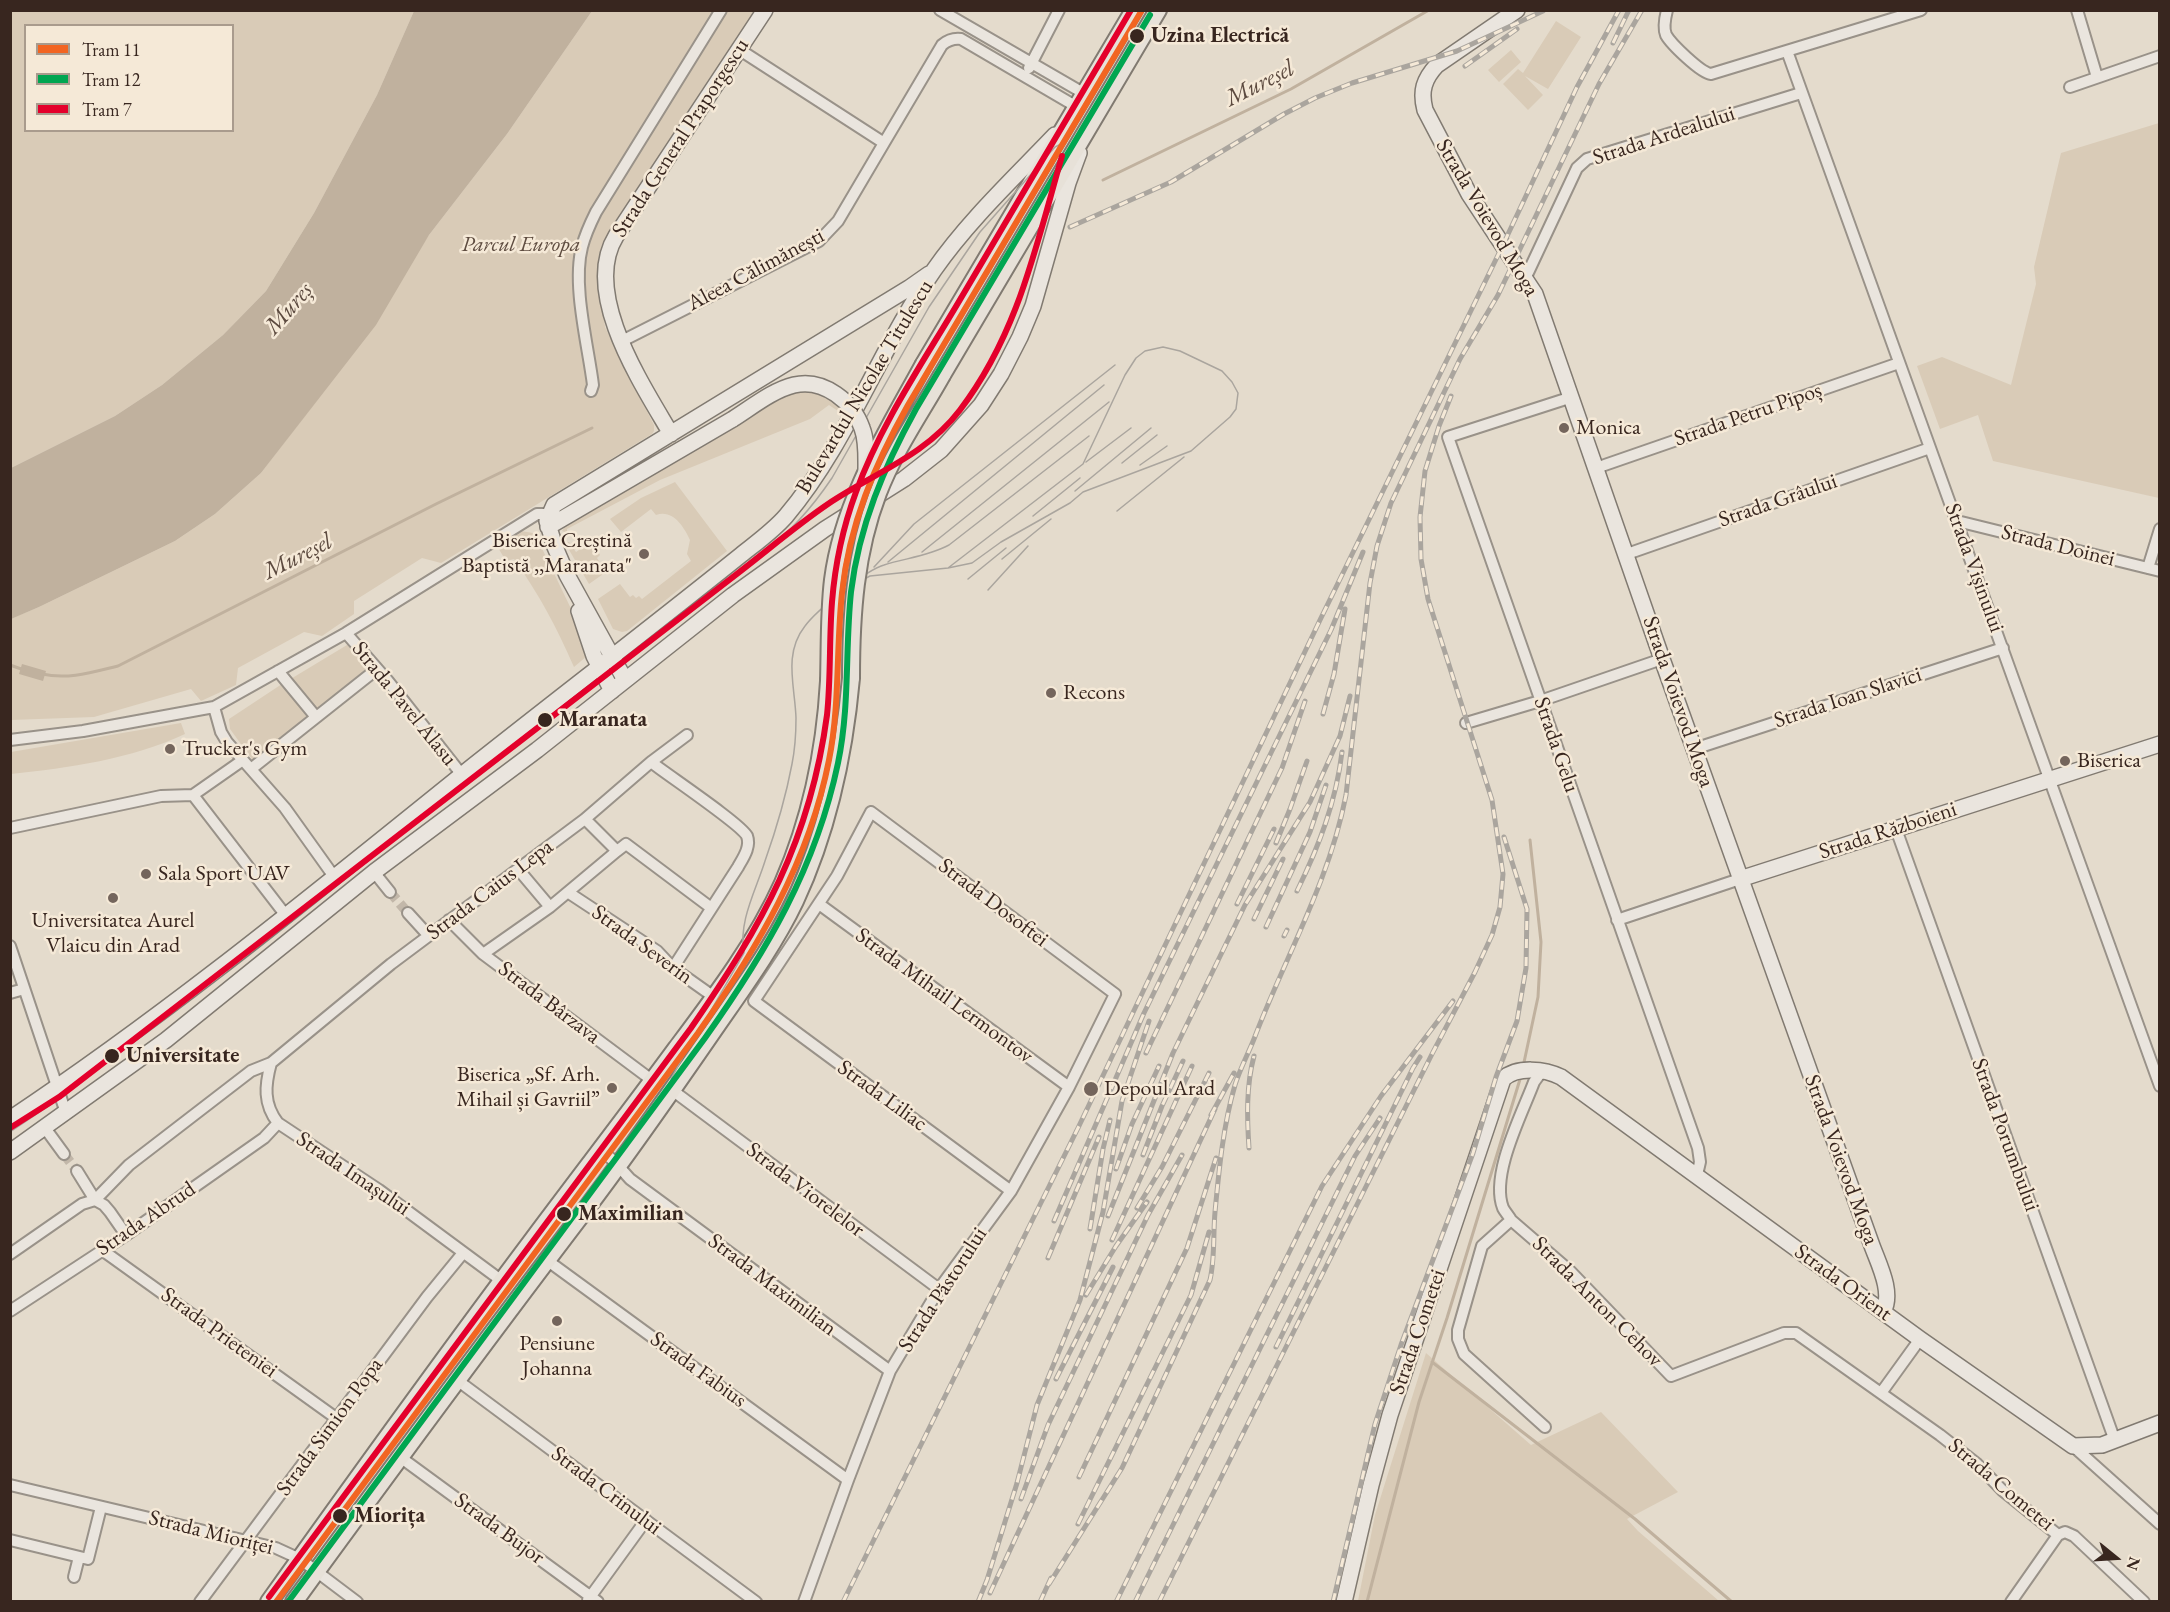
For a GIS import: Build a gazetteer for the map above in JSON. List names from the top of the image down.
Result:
{
  "streets": {
    "street": [
      "Strada Ardealului",
      "Strada General Praporgescu",
      "Strada Voievod Moga",
      "Aleea Călimănești",
      "Bulevardul Nicolae Titulescu",
      "Strada Petru Pipoș",
      "Strada Grâului",
      "Strada Doinei",
      "Strada Vișinului",
      "Strada Ioan Slavici",
      "Strada Pavel Alasu",
      "Strada Gelu",
      "Strada Războieni",
      "Strada Caius Lepa",
      "Strada Dosoftei",
      "Strada Severin",
      "Strada Mihail Lermontov",
      "Strada Bârzava",
      "Strada Liliac",
      "Strada Porumbului",
      "Strada Imașului",
      "Strada Viorelelor",
      "Strada Abrud",
      "Strada Orient",
      "Strada Maximilian",
      "Strada Păstorului",
      "Strada Anton Cehov",
      "Strada Cometei",
      "Strada Prieteniei",
      "Strada Fabius",
      "Strada Simion Popa",
      "Strada Crinului",
      "Strada Bujor",
      "Strada Mioriței"
    ]
  },
  "crossings": [
    ["Strada Ardealului", "Strada Voievod Moga"],
    ["Strada Ardealului", "Strada Vișinului"],
    ["Strada General Praporgescu", "Aleea Călimănești"],
    ["Strada Voievod Moga", "Strada Petru Pipoș"],
    ["Strada Voievod Moga", "Strada Grâului"],
    ["Strada Voievod Moga", "Strada Ioan Slavici"],
    ["Strada Voievod Moga", "Strada Gelu"],
    ["Strada Voievod Moga", "Strada Războieni"],
    ["Strada Voievod Moga", "Strada Orient"],
    ["Bulevardul Nicolae Titulescu", "Strada Pavel Alasu"],
    ["Strada Petru Pipoș", "Strada Vișinului"],
    ["Strada Grâului", "Strada Vișinului"],
    ["Strada Doinei", "Strada Vișinului"],
    ["Strada Vișinului", "Strada Ioan Slavici"],
    ["Strada Vișinului", "Strada Războieni"],
    ["Strada Gelu", "Strada Războieni"],
    ["Strada Gelu", "Strada Orient"],
    ["Strada Războieni", "Strada Porumbului"],
    ["Strada Caius Lepa", "Strada Bârzava"],
    ["Strada Caius Lepa", "Strada Imașului"],
    ["Strada Dosoftei", "Strada Mihail Lermontov"],
    ["Strada Dosoftei", "Strada Liliac"],
    ["Strada Dosoftei", "Strada Păstorului"],
    ["Strada Severin", "Strada Bârzava"],
    ["Strada Mihail Lermontov", "Strada Liliac"],
    ["Strada Mihail Lermontov", "Strada Păstorului"],
    ["Strada Liliac", "Strada Păstorului"],
    ["Strada Imașului", "Strada Abrud"],
    ["Strada Imașului", "Strada Simion Popa"],
    ["Strada Viorelelor", "Strada Păstorului"],
    ["Strada Abrud", "Strada Prieteniei"],
    ["Strada Orient", "Strada Cometei"],
    ["Strada Maximilian", "Strada Păstorului"],
    ["Strada Păstorului", "Strada Fabius"],
    ["Strada Anton Cehov", "Strada Cometei"],
    ["Strada Prieteniei", "Strada Simion Popa"],
    ["Strada Simion Popa", "Strada Mioriței"]
  ],
  "water": ["Mureșel", "Mureș"],
  "parks": ["Parcul Europa"],
  "places": [
    "Uzina Electrică",
    "Monica",
    "Biserica Creștină Baptistă ,,Maranata\"",
    "Recons",
    "Maranata",
    "Trucker's Gym",
    "Biserica",
    "Sala Sport UAV",
    "Universitatea Aurel Vlaicu din Arad",
    "Universitate",
    "Biserica „Sf. Arh. Mihail și Gavriil”",
    "Depoul Arad",
    "Maximilian",
    "Pensiune Johanna",
    "Miorița"
  ],
  "lines": ["tram line 11", "tram line 7", "tram line 12"],
  "legend": ["Tram 11", "Tram 12", "Tram 7"],
  "north": "right"
}
